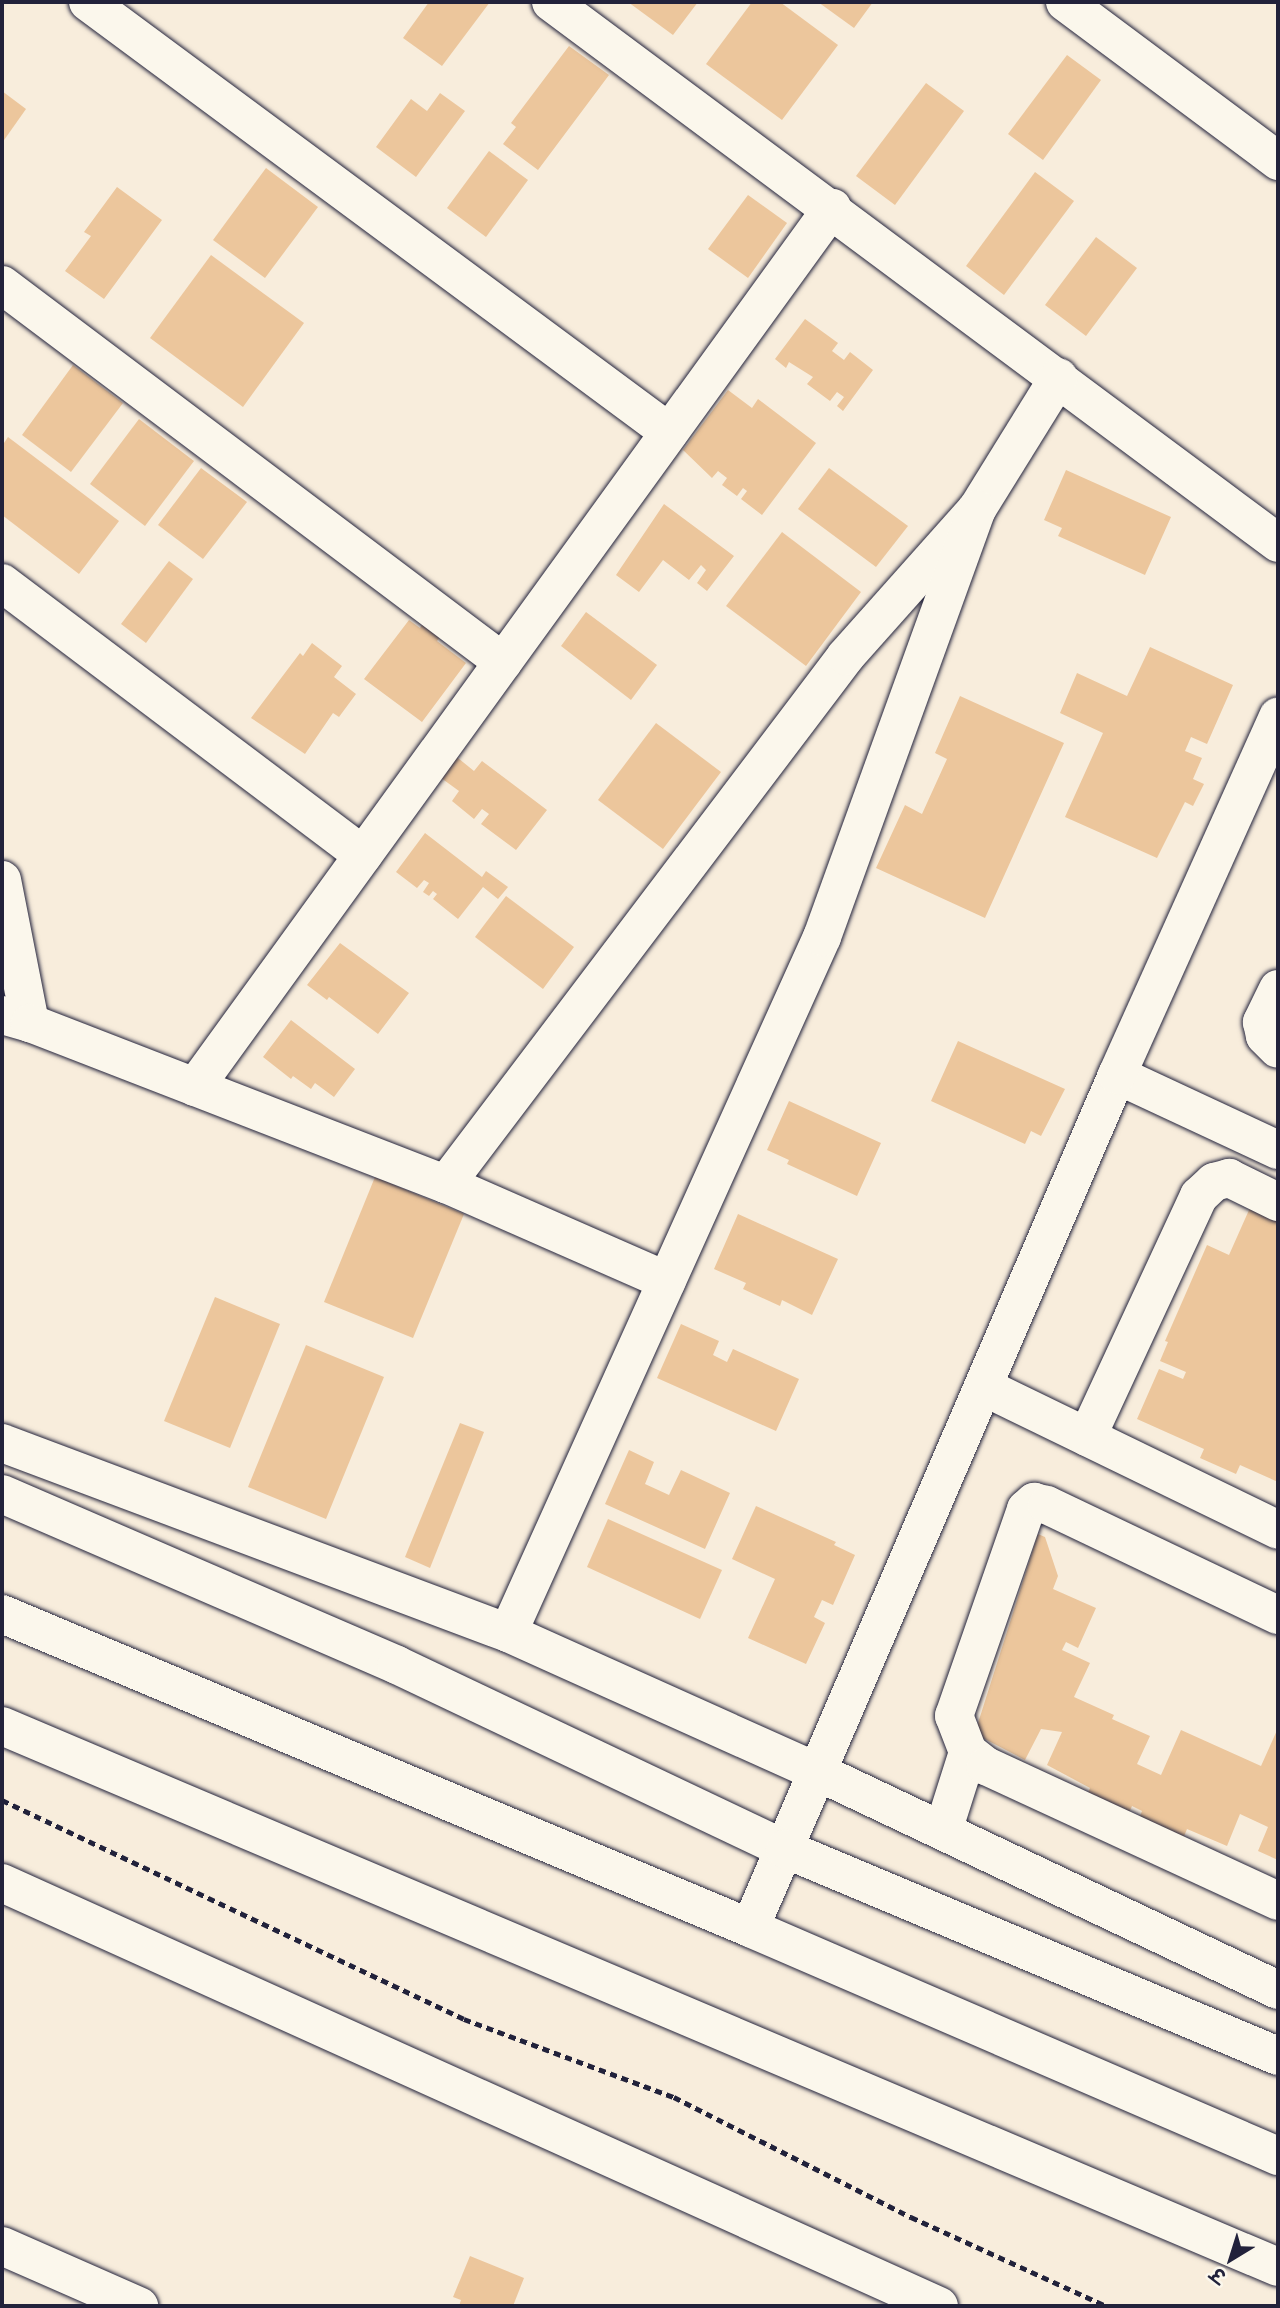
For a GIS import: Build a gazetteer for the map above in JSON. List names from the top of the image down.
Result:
{
  "north": "bottom left"
}
